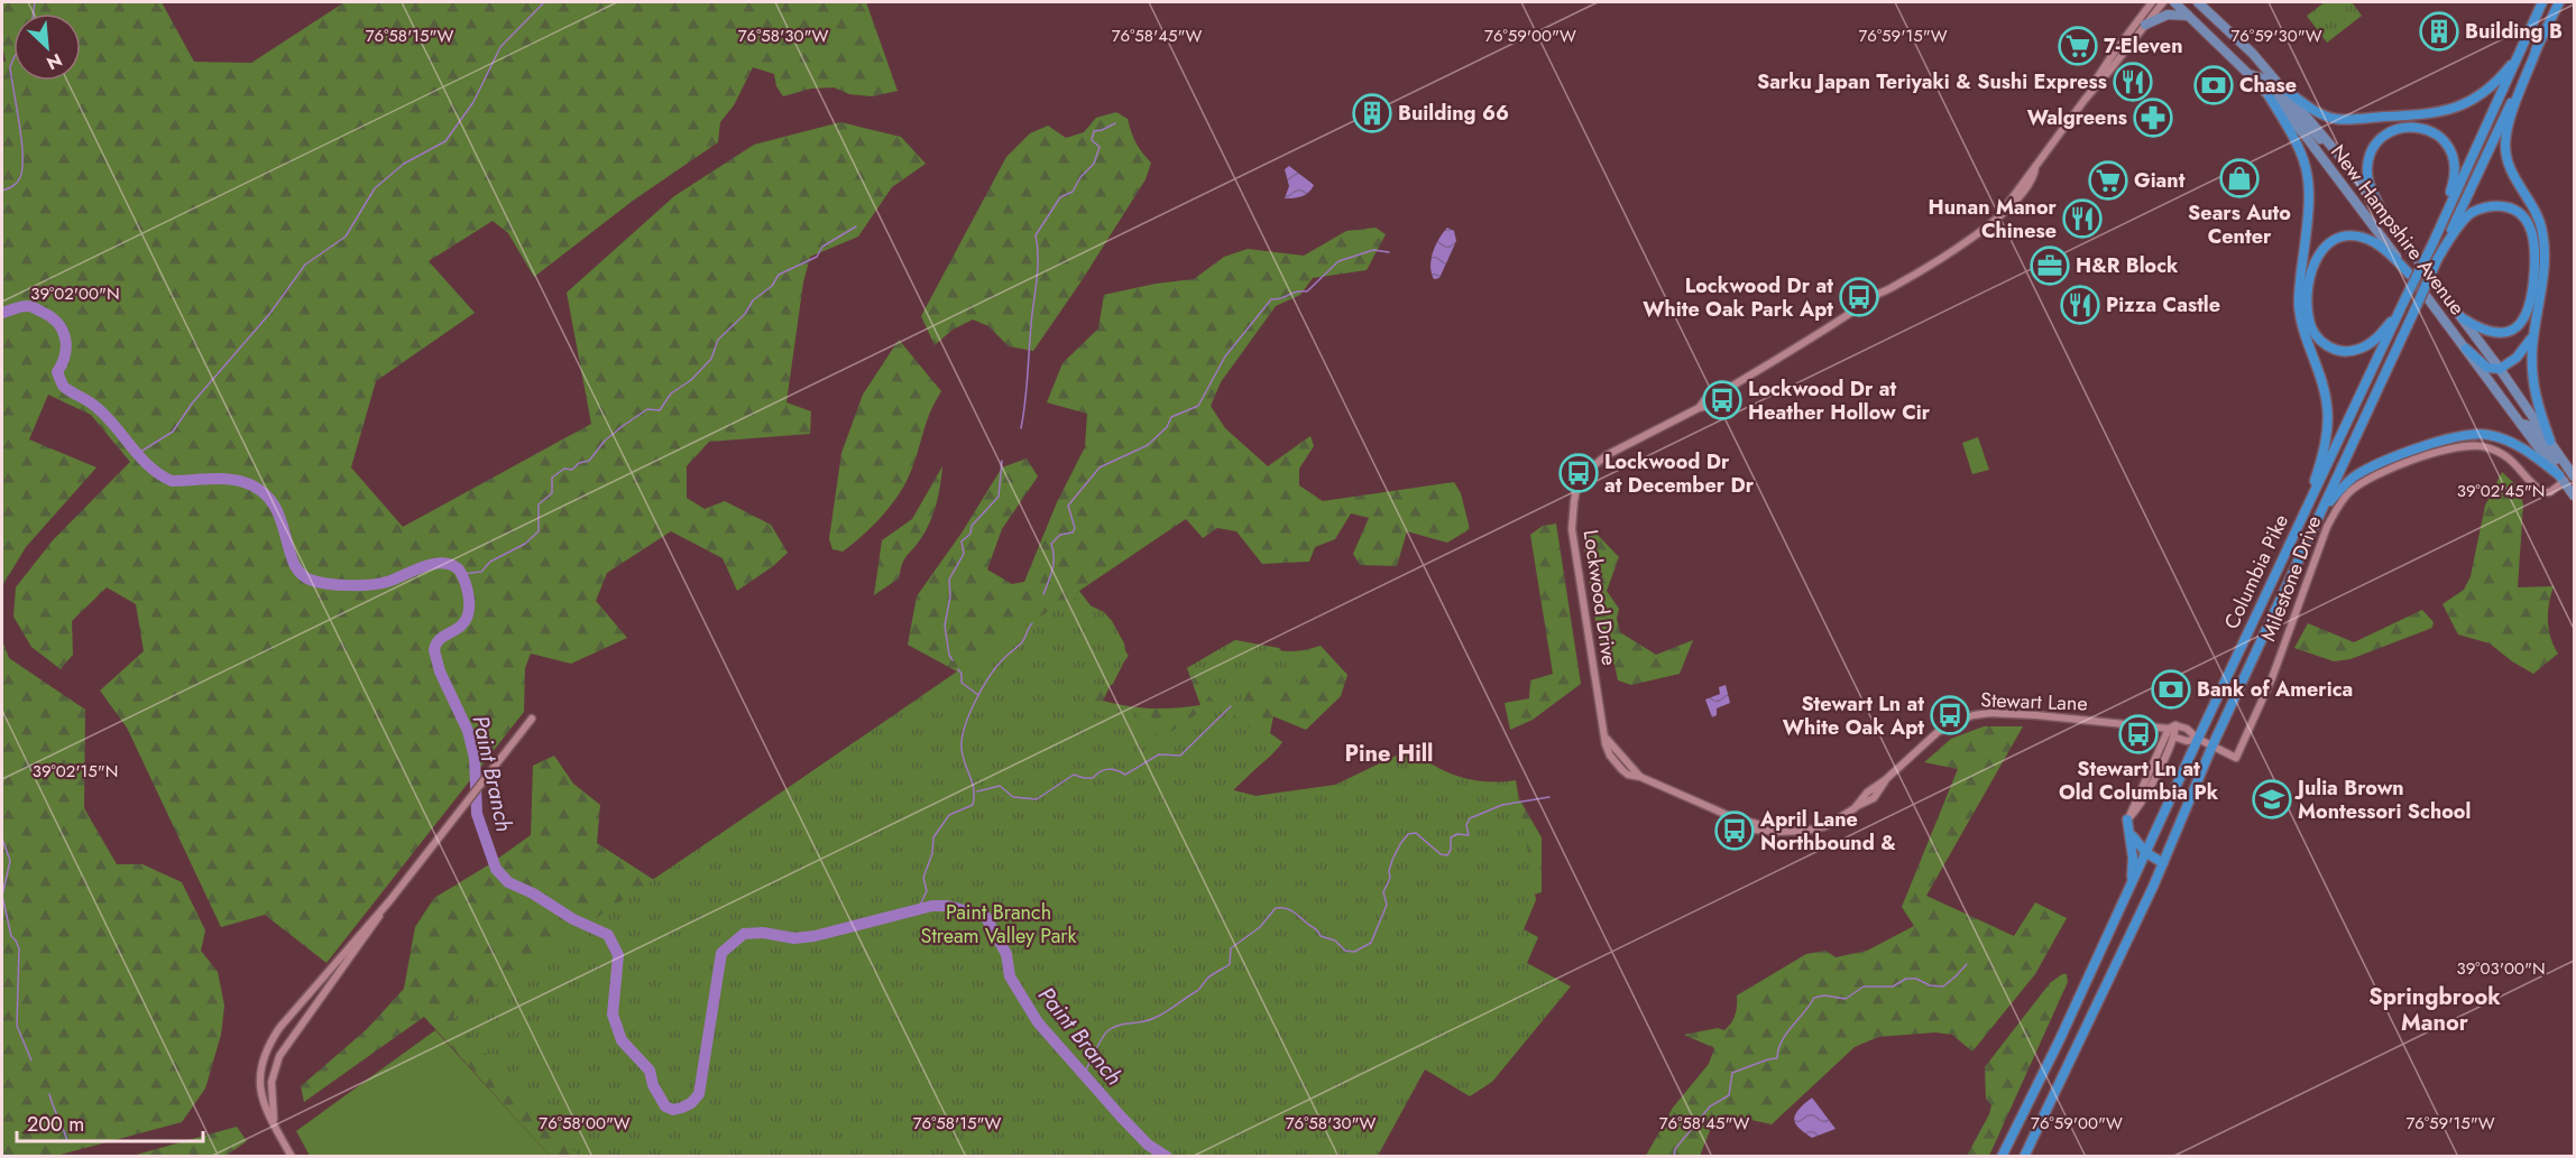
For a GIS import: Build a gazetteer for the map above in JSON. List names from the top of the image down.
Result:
{
  "streets": {
    "highway": ["Columbia Pike"],
    "main road": ["New Hampshire Avenue"],
    "street": ["Milestone Drive", "Lockwood Drive", "Stewart Lane"]
  },
  "crossings": [
    ["New Hampshire Avenue", "Milestone Drive"],
    ["Columbia Pike", "Stewart Lane"],
    ["Milestone Drive", "Stewart Lane"],
    ["Lockwood Drive", "Stewart Lane"]
  ],
  "districts": ["Pine Hill", "Springbrook Manor"],
  "water": ["Paint Branch"],
  "parks": ["Paint Branch Stream Valley Park"],
  "places": {
    "building": ["Building B", "Building 66"],
    "supermarket": ["7-Eleven", "Giant"],
    "restaurant": ["Sarku Japan Teriyaki & Sushi Express", "Hunan Manor Chinese", "Pizza Castle"],
    "bank": ["Chase", "Bank of America"],
    "pharmacy": ["Walgreens"],
    "shop": ["Sears Auto Center"],
    "office": ["H&R Block"],
    "bus stop": [
      "Lockwood Dr at White Oak Park Apt",
      "Lockwood Dr at Heather Hollow Cir",
      "Lockwood Dr at December Dr",
      "Stewart Ln at White Oak Apt",
      "Stewart Ln at Old Columbia Pk",
      "April Lane Northbound &"
    ],
    "school or university": ["Julia Brown Montessori School"]
  },
  "scale_bar": "200 m",
  "north": "bottom right",
  "coordinates": [
    "76°58'15\"W",
    "76°58'30\"W",
    "76°58'45\"W",
    "76°59'00\"W",
    "76°59'15\"W",
    "76°59'30\"W",
    "39°02'00\"N",
    "39°02'45\"N",
    "39°02'15\"N",
    "39°03'00\"N",
    "76°58'00\"W"
  ]
}
